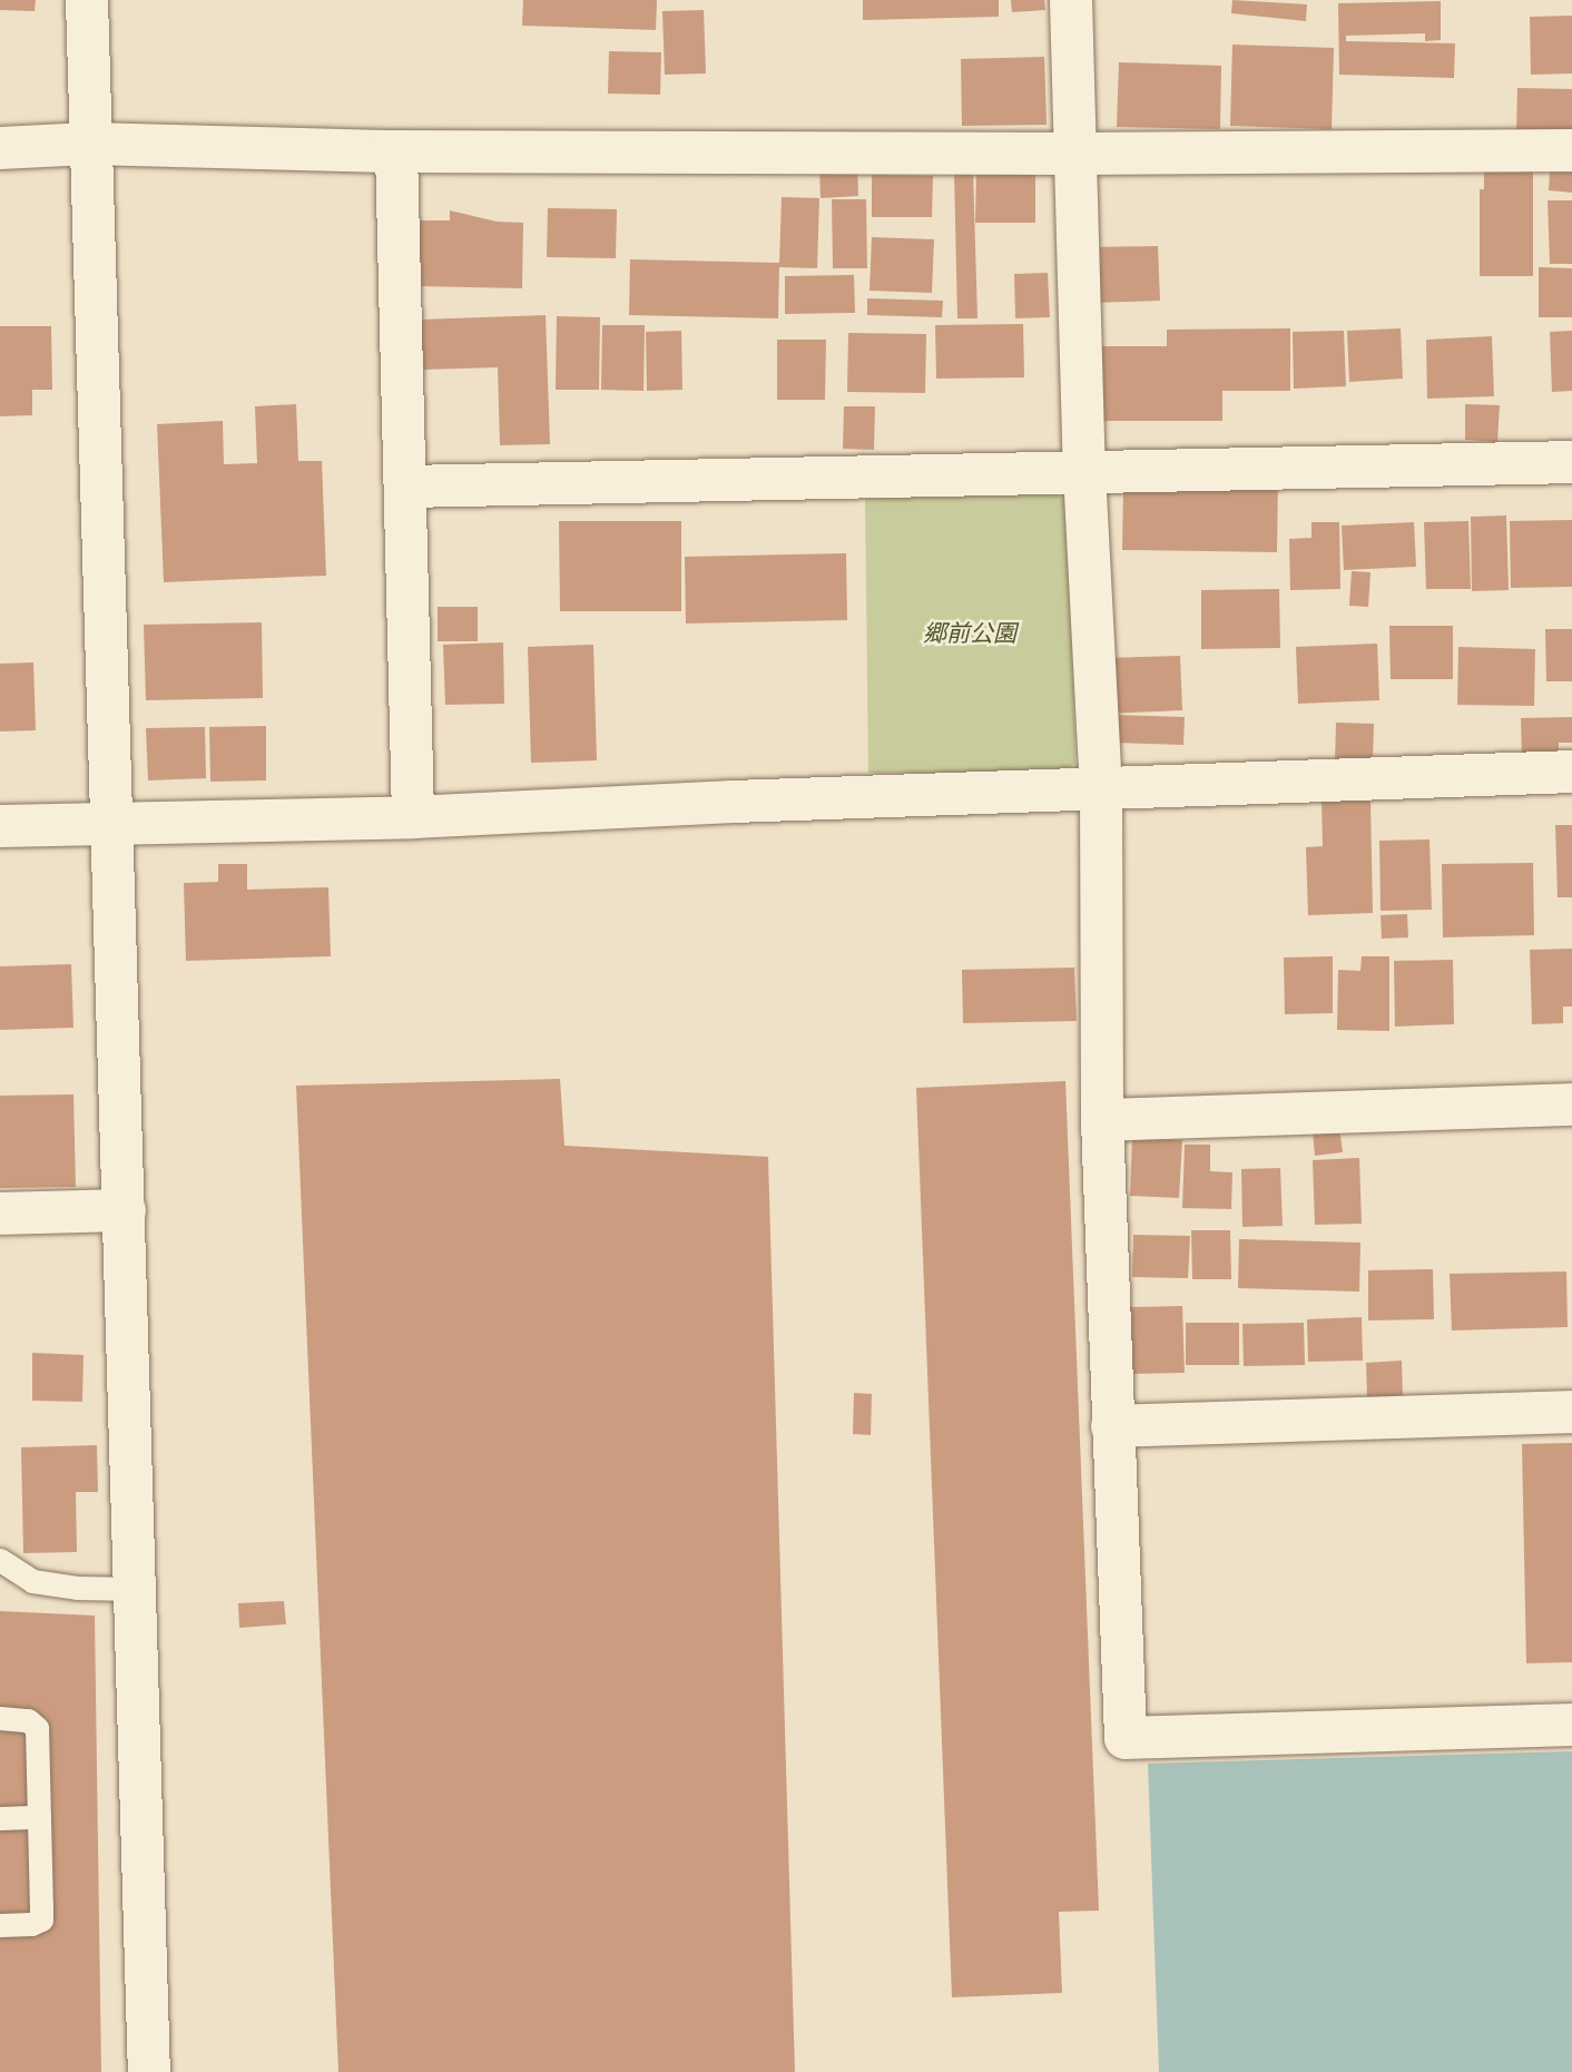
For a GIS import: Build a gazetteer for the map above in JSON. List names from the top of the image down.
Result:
{
  "parks": ["郷前公園"]
}
